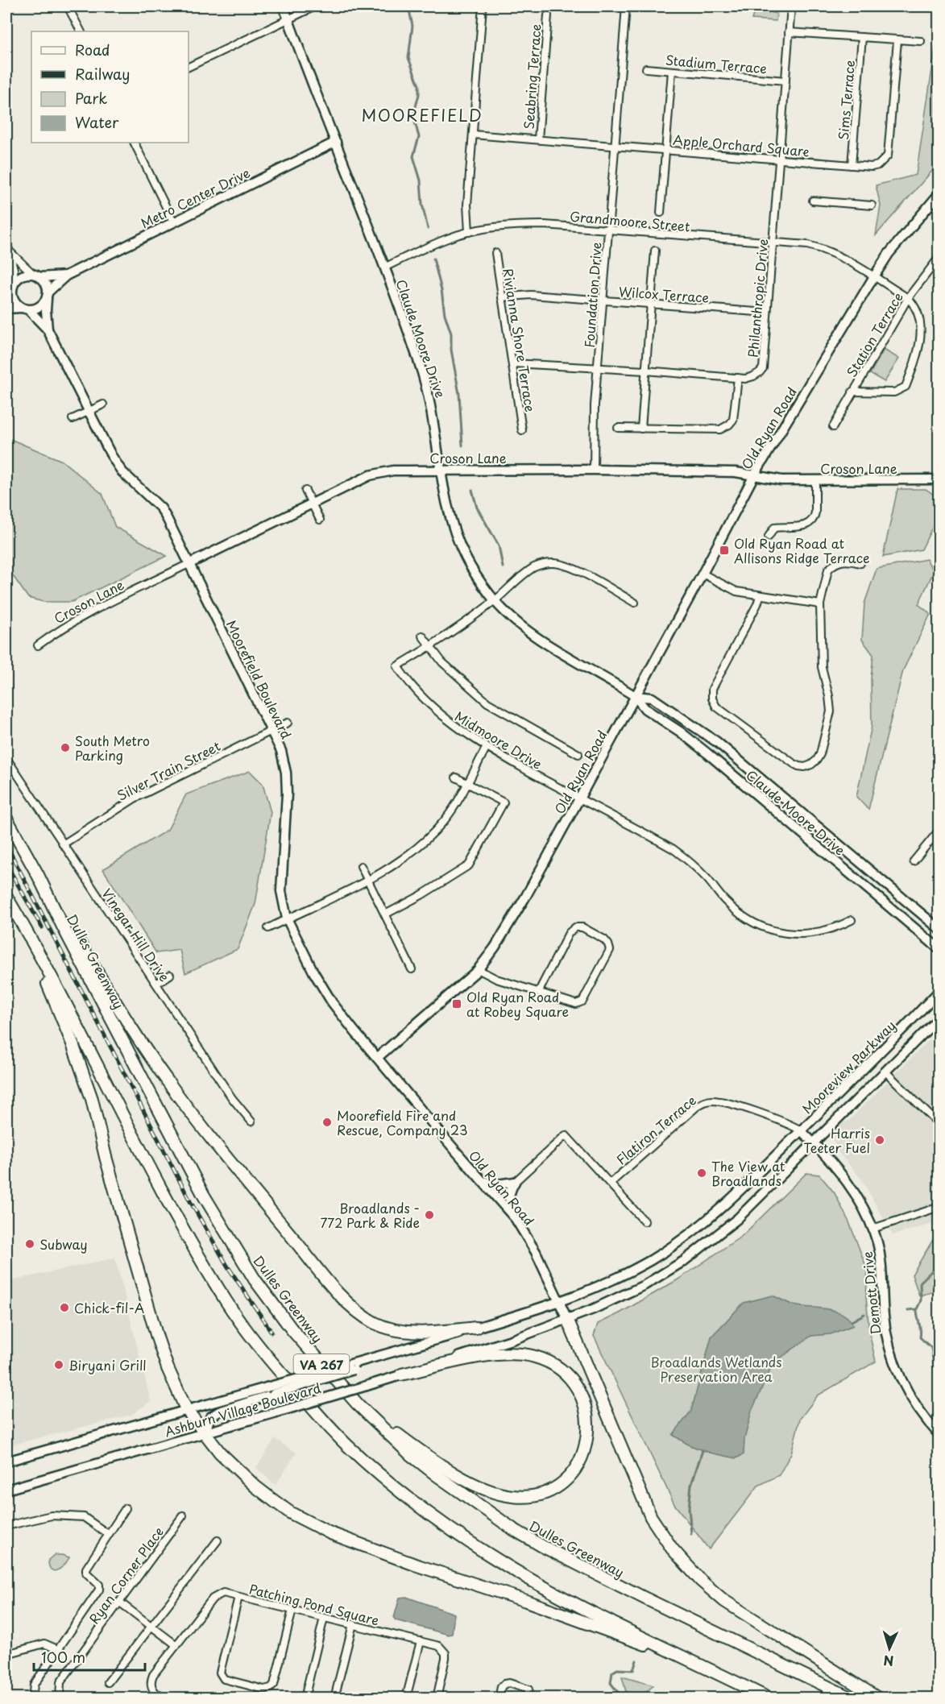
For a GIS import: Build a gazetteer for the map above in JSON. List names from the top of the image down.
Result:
{
  "streets": {
    "highway": ["Dulles Greenway", "VA 267"],
    "street": [
      "Stadium Terrace",
      "Seabring Terrace",
      "Sims Terrace",
      "Apple Orchard Square",
      "Metro Center Drive",
      "Grandmoore Street",
      "Wilcox Terrace",
      "Foundation Drive",
      "Philanthropic Drive",
      "Station Terrace",
      "Claude Moore Drive",
      "Rivianna Shore Terrace",
      "Old Ryan Road",
      "Croson Lane",
      "Moorefield Boulevard",
      "Midmoore Drive",
      "Silver Train Street",
      "Vinegar Hill Drive",
      "Mooreview Parkway",
      "Flatiron Terrace",
      "Demott Drive",
      "Ashburn Village Boulevard",
      "Ryan Corner Place",
      "Patching Pond Square"
    ]
  },
  "crossings": [
    ["Stadium Terrace", "Philanthropic Drive"],
    ["Seabring Terrace", "Apple Orchard Square"],
    ["Sims Terrace", "Apple Orchard Square"],
    ["Apple Orchard Square", "Foundation Drive"],
    ["Apple Orchard Square", "Philanthropic Drive"],
    ["Metro Center Drive", "Claude Moore Drive"],
    ["Metro Center Drive", "Moorefield Boulevard"],
    ["Grandmoore Street", "Foundation Drive"],
    ["Grandmoore Street", "Philanthropic Drive"],
    ["Grandmoore Street", "Station Terrace"],
    ["Grandmoore Street", "Claude Moore Drive"],
    ["Grandmoore Street", "Old Ryan Road"],
    ["Wilcox Terrace", "Foundation Drive"],
    ["Wilcox Terrace", "Philanthropic Drive"],
    ["Wilcox Terrace", "Rivianna Shore Terrace"],
    ["Foundation Drive", "Philanthropic Drive"],
    ["Foundation Drive", "Croson Lane"],
    ["Philanthropic Drive", "Rivianna Shore Terrace"],
    ["Claude Moore Drive", "Old Ryan Road"],
    ["Claude Moore Drive", "Croson Lane"],
    ["Old Ryan Road", "Croson Lane"],
    ["Old Ryan Road", "Moorefield Boulevard"],
    ["Old Ryan Road", "Midmoore Drive"],
    ["Old Ryan Road", "Mooreview Parkway"],
    ["Old Ryan Road", "Ashburn Village Boulevard"],
    ["Croson Lane", "Moorefield Boulevard"],
    ["Moorefield Boulevard", "Silver Train Street"],
    ["Silver Train Street", "Vinegar Hill Drive"],
    ["Mooreview Parkway", "Flatiron Terrace"],
    ["Mooreview Parkway", "Demott Drive"],
    ["Mooreview Parkway", "Ashburn Village Boulevard"],
    ["Flatiron Terrace", "Demott Drive"]
  ],
  "districts": ["MOOREFIELD"],
  "parks": ["Broadlands Wetlands Preservation Area"],
  "places": {
    "transit": ["Old Ryan Road at Allisons Ridge Terrace", "Old Ryan Road at Robey Square"],
    "other": [
      "South Metro Parking",
      "Moorefield Fire and Rescue, Company 23",
      "Harris Teeter Fuel",
      "The View at Broadlands",
      "Broadlands - 772 Park & Ride",
      "Subway",
      "Chick-fil-A",
      "Biryani Grill"
    ]
  },
  "legend": [
    "Road",
    "Railway",
    "Park",
    "Water"
  ],
  "scale_bar": "100 m",
  "north": "bottom"
}
